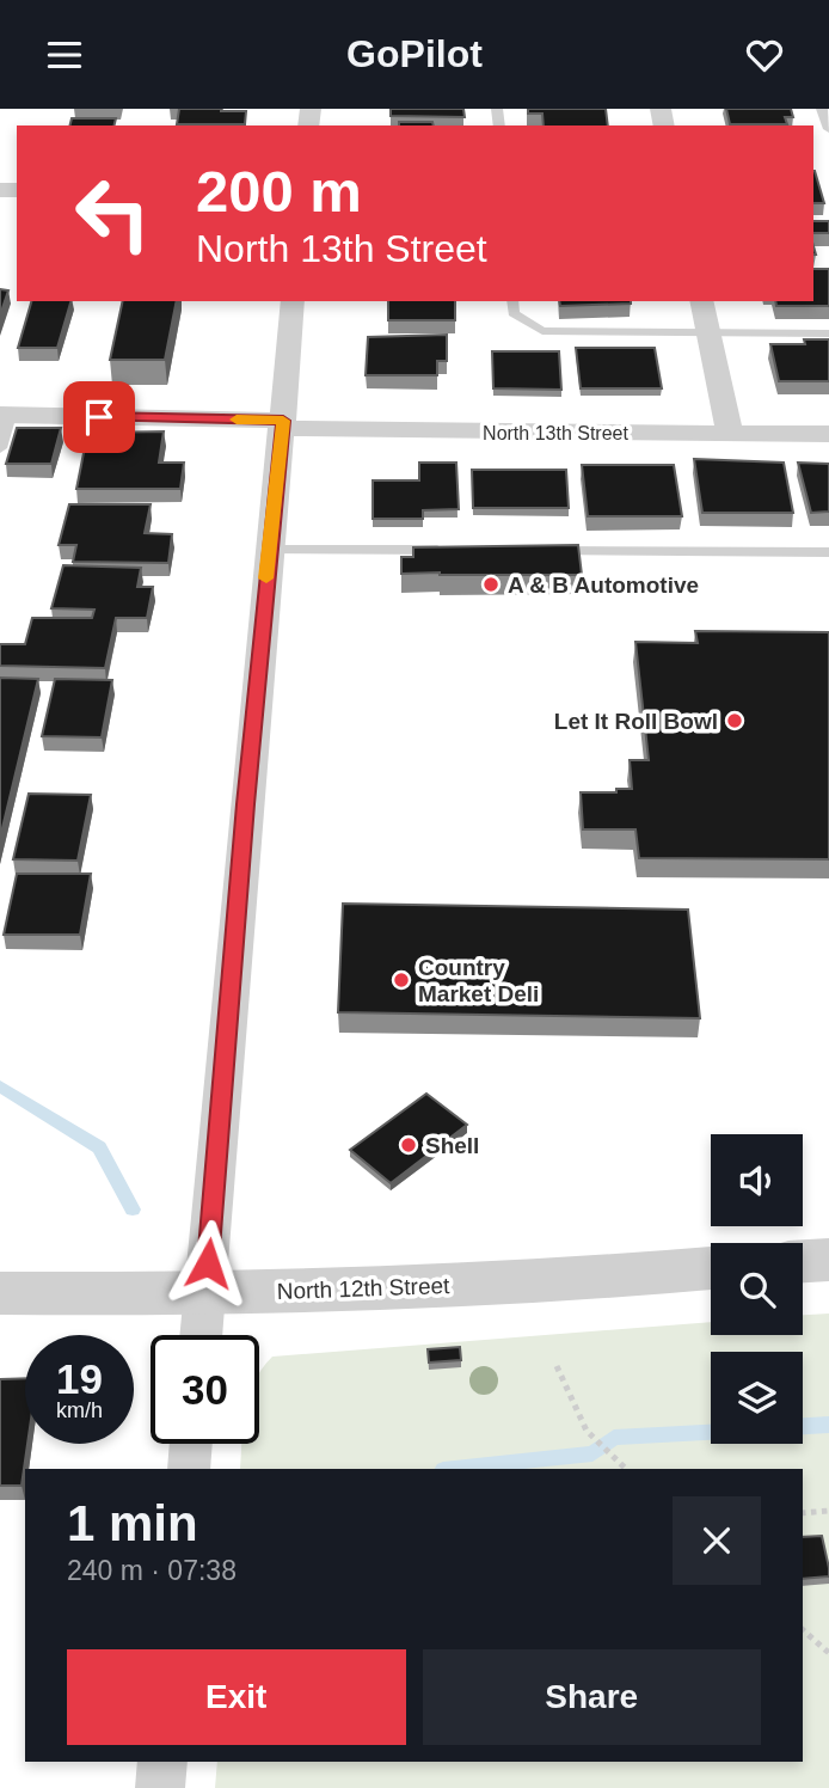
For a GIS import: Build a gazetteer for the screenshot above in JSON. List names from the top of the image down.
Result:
{
  "streets": {
    "street": ["North 13th Street", "North 12th Street"]
  },
  "places": [
    "A & B Automotive",
    "Let It Roll Bowl",
    "Country Market Deli",
    "Shell"
  ],
  "page": {
    "header": "GoPilot",
    "turn": ["200 m", "North 13th Street"],
    "speed": "19 km/h",
    "limit": "30",
    "heading": ["1 min", "240 m · 07:38"],
    "buttons": ["Exit", "Share"]
  }
}
